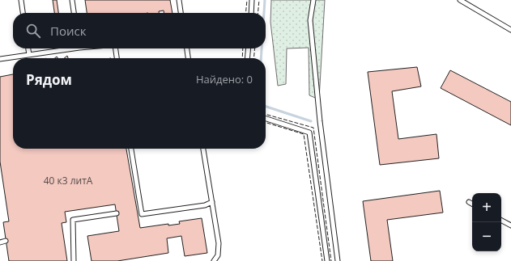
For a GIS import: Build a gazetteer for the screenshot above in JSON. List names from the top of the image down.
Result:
{
  "house_numbers": ["40 к3 литА"],
  "page": {
    "search": "Поиск",
    "heading": ["Рядом", "Найдено: 0"],
    "map_buttons": ["+", "−"]
  }
}
